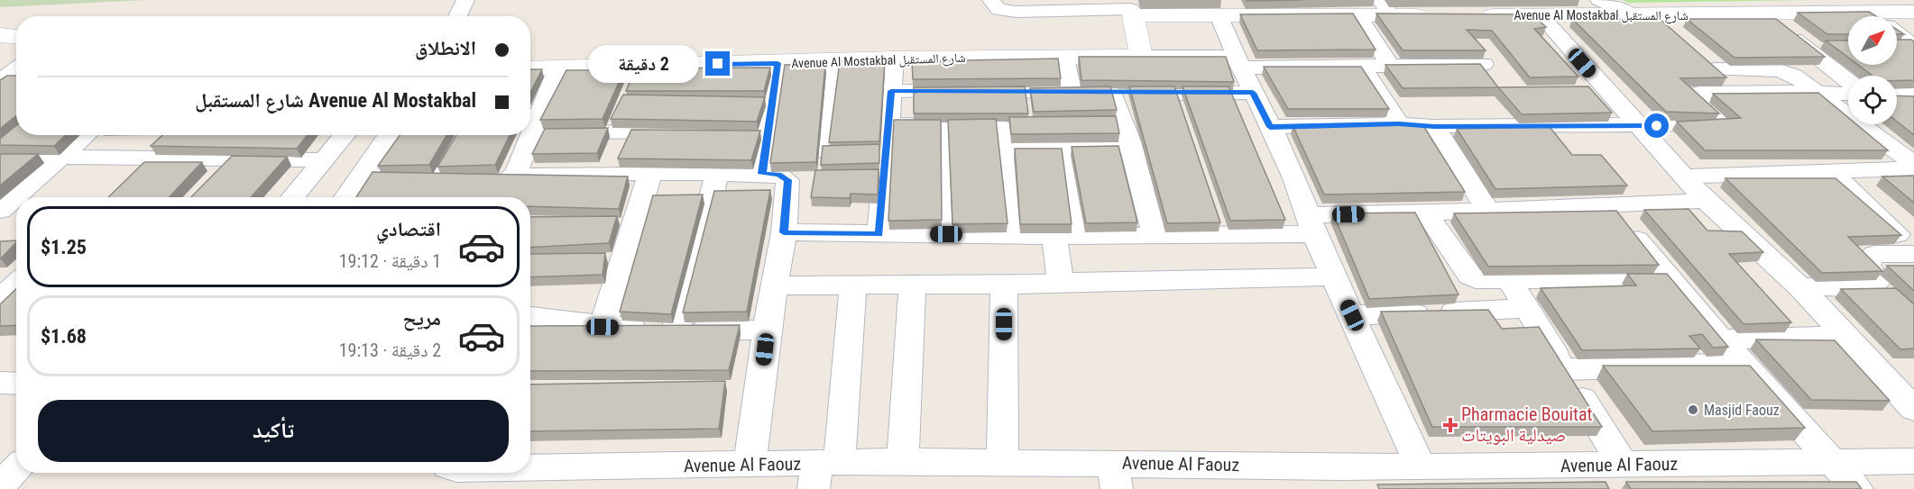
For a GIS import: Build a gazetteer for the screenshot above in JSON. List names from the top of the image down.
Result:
{
  "streets": {
    "street": ["Avenue Al Mostakbal شارع المستقبل", "Avenue Al Faouz"]
  },
  "places": {
    "other": ["Masjid Faouz"],
    "health": ["Pharmacie Bouitat صيدلية البويتات"]
  },
  "north": "top right",
  "page": {
    "banner": ["الانطلاق", "Avenue Al Mostakbal شارع المستقبل"],
    "bubble": "2 دقيقة",
    "list": [
      {
        "name": "اقتصادي",
        "note": "1 دقيقة · 19:12",
        "value": "$1.25"
      },
      {
        "name": "مريح",
        "note": "2 دقيقة · 19:13",
        "value": "$1.68"
      }
    ],
    "buttons": "تأكيد"
  }
}
